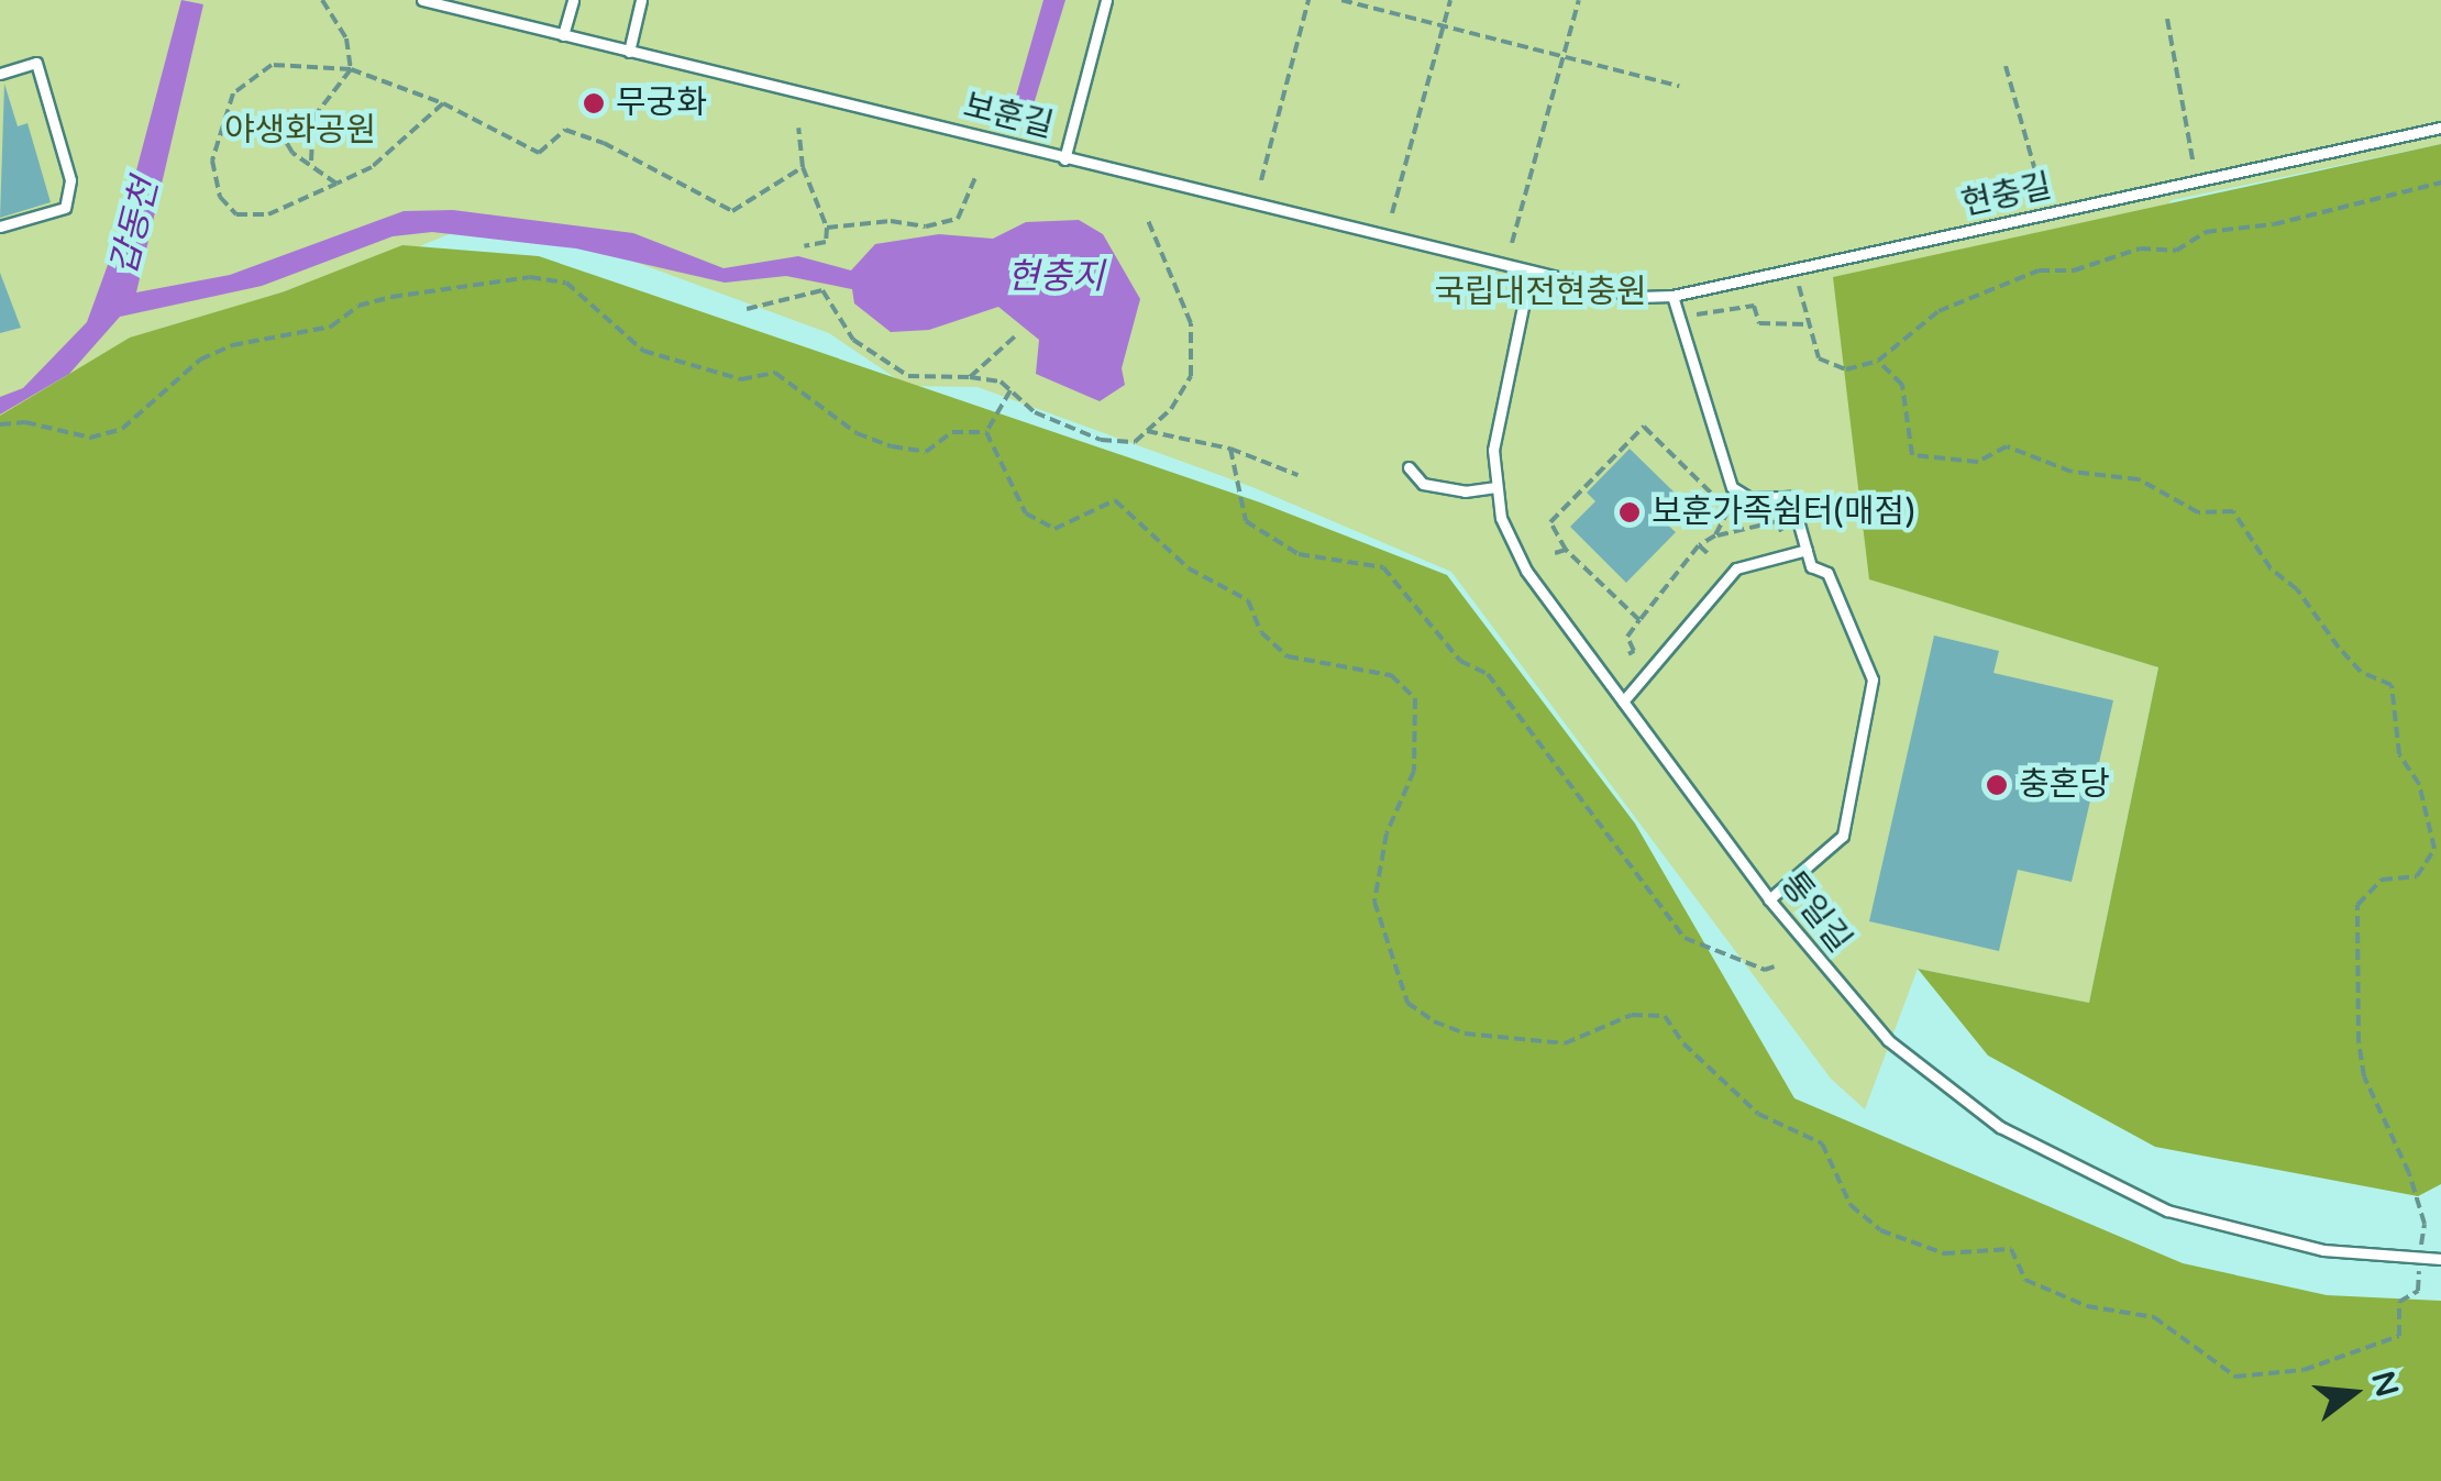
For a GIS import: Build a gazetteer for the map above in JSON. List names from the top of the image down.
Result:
{
  "streets": {
    "lane": ["보훈길", "현충길", "통일길"]
  },
  "crossings": [
    ["보훈길", "현충길"],
    ["보훈길", "통일길"]
  ],
  "water": ["갑동천", "현충지"],
  "parks": ["야생화공원", "국립대전현충원"],
  "places": ["무궁화", "보훈가족쉼터(매점)", "충혼당"],
  "north": "right"
}
